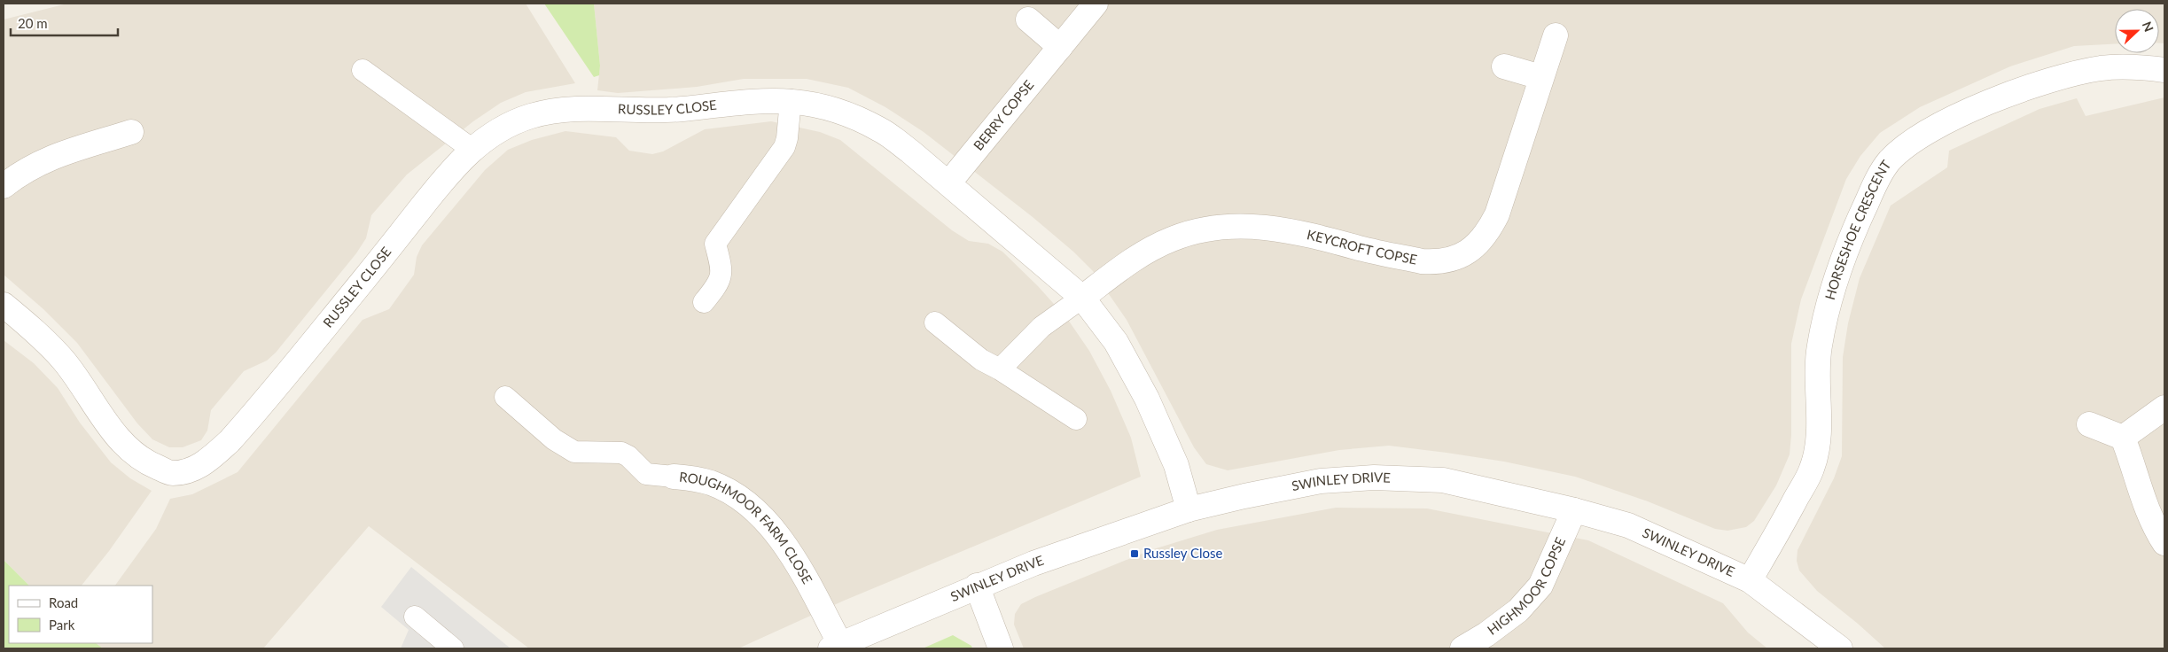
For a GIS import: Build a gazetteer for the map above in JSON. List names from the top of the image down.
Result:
{
  "streets": {
    "street": [
      "RUSSLEY CLOSE",
      "BERRY COPSE",
      "HORSESHOE CRESCENT",
      "KEYCROFT COPSE",
      "SWINLEY DRIVE",
      "ROUGHMOOR FARM CLOSE",
      "HIGHMOOR COPSE"
    ]
  },
  "crossings": [
    ["RUSSLEY CLOSE", "BERRY COPSE"],
    ["RUSSLEY CLOSE", "KEYCROFT COPSE"],
    ["RUSSLEY CLOSE", "SWINLEY DRIVE"],
    ["HORSESHOE CRESCENT", "SWINLEY DRIVE"],
    ["SWINLEY DRIVE", "ROUGHMOOR FARM CLOSE"],
    ["SWINLEY DRIVE", "HIGHMOOR COPSE"]
  ],
  "places": {
    "transit": ["Russley Close"]
  },
  "legend": ["Road", "Park"],
  "scale_bar": "20 m",
  "north": "right"
}
